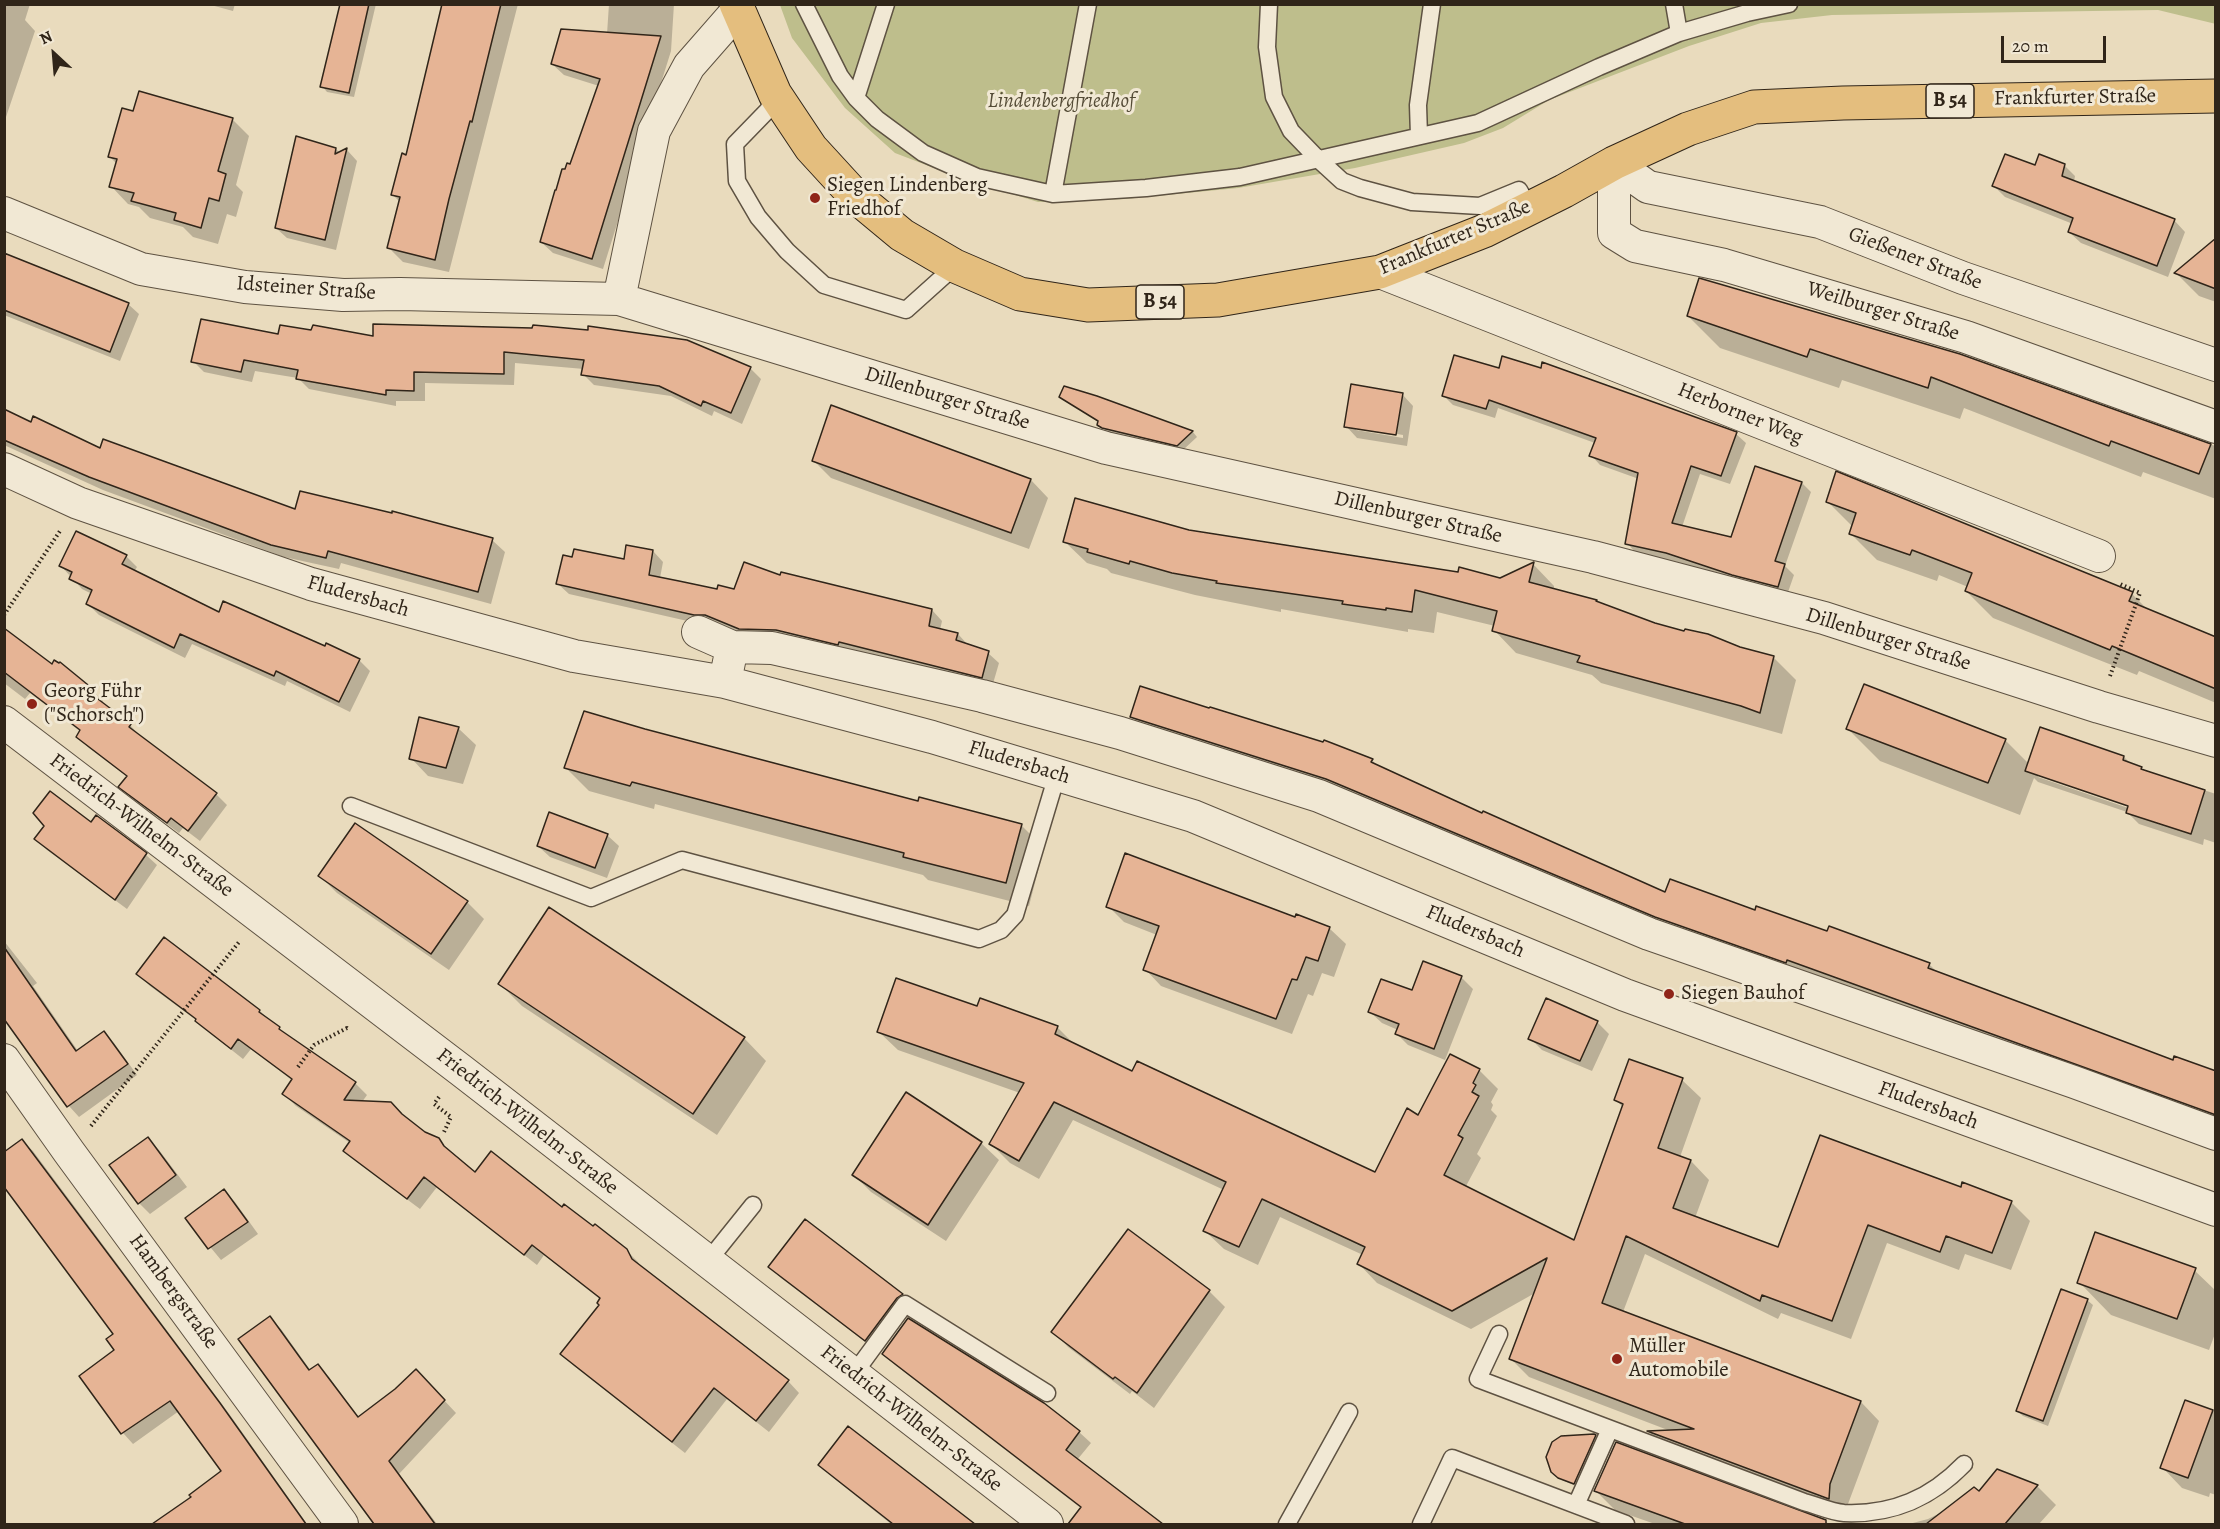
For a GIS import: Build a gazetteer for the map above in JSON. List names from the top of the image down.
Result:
{
  "streets": {
    "main road": ["Frankfurter Straße", "B 54"],
    "street": [
      "Gießener Straße",
      "Idsteiner Straße",
      "Weilburger Straße",
      "Dillenburger Straße",
      "Herborner Weg",
      "Fludersbach",
      "Friedrich-Wilhelm-Straße",
      "Hambergstraße"
    ]
  },
  "crossings": [
    ["Frankfurter Straße", "Gießener Straße"],
    ["Frankfurter Straße", "Idsteiner Straße"],
    ["Frankfurter Straße", "Weilburger Straße"],
    ["Frankfurter Straße", "Dillenburger Straße"],
    ["Frankfurter Straße", "Herborner Weg"],
    ["Gießener Straße", "Weilburger Straße"],
    ["Idsteiner Straße", "Dillenburger Straße"]
  ],
  "parks": ["Lindenbergfriedhof"],
  "places": [
    "Siegen Lindenberg Friedhof",
    "Georg Führ (\"Schorsch\")",
    "Siegen Bauhof",
    "Müller Automobile"
  ],
  "scale_bar": "20 m",
  "north": "top left"
}
